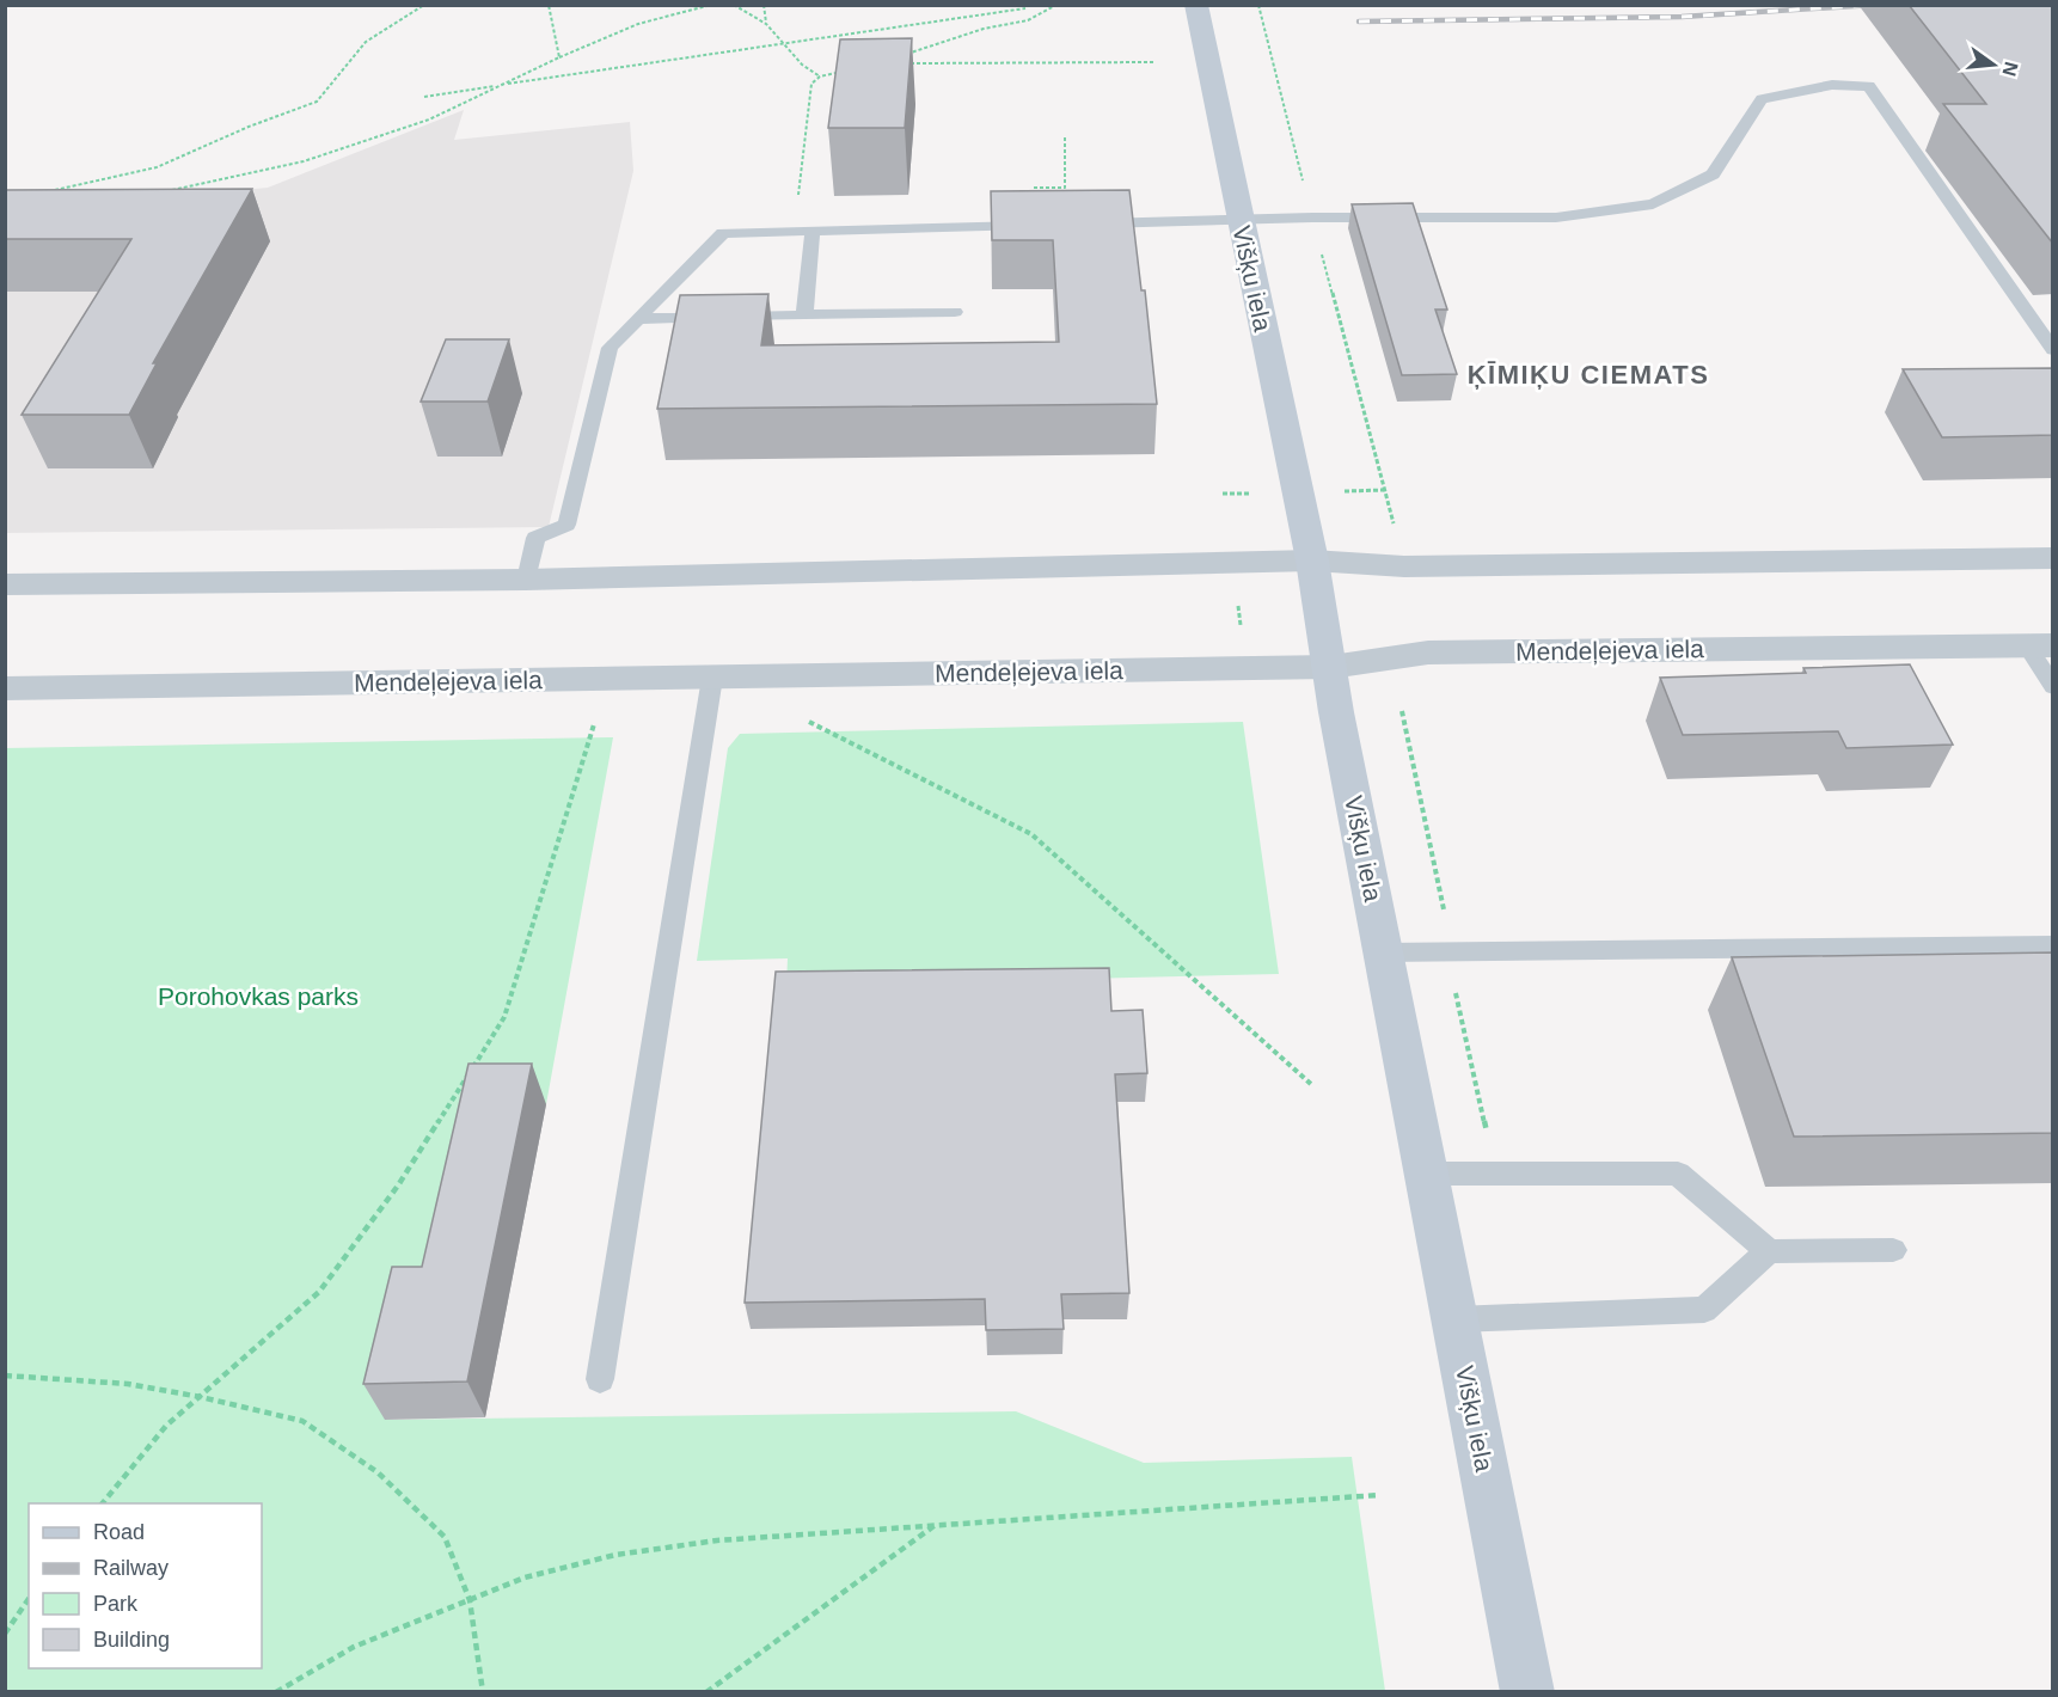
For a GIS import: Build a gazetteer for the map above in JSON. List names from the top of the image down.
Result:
{
  "streets": {
    "street": ["Višķu iela", "Mendeļejeva iela"]
  },
  "crossings": [
    ["Višķu iela", "Mendeļejeva iela"]
  ],
  "districts": ["ĶĪMIĶU CIEMATS"],
  "parks": ["Porohovkas parks"],
  "legend": [
    "Road",
    "Railway",
    "Park",
    "Building"
  ],
  "north": "right"
}
